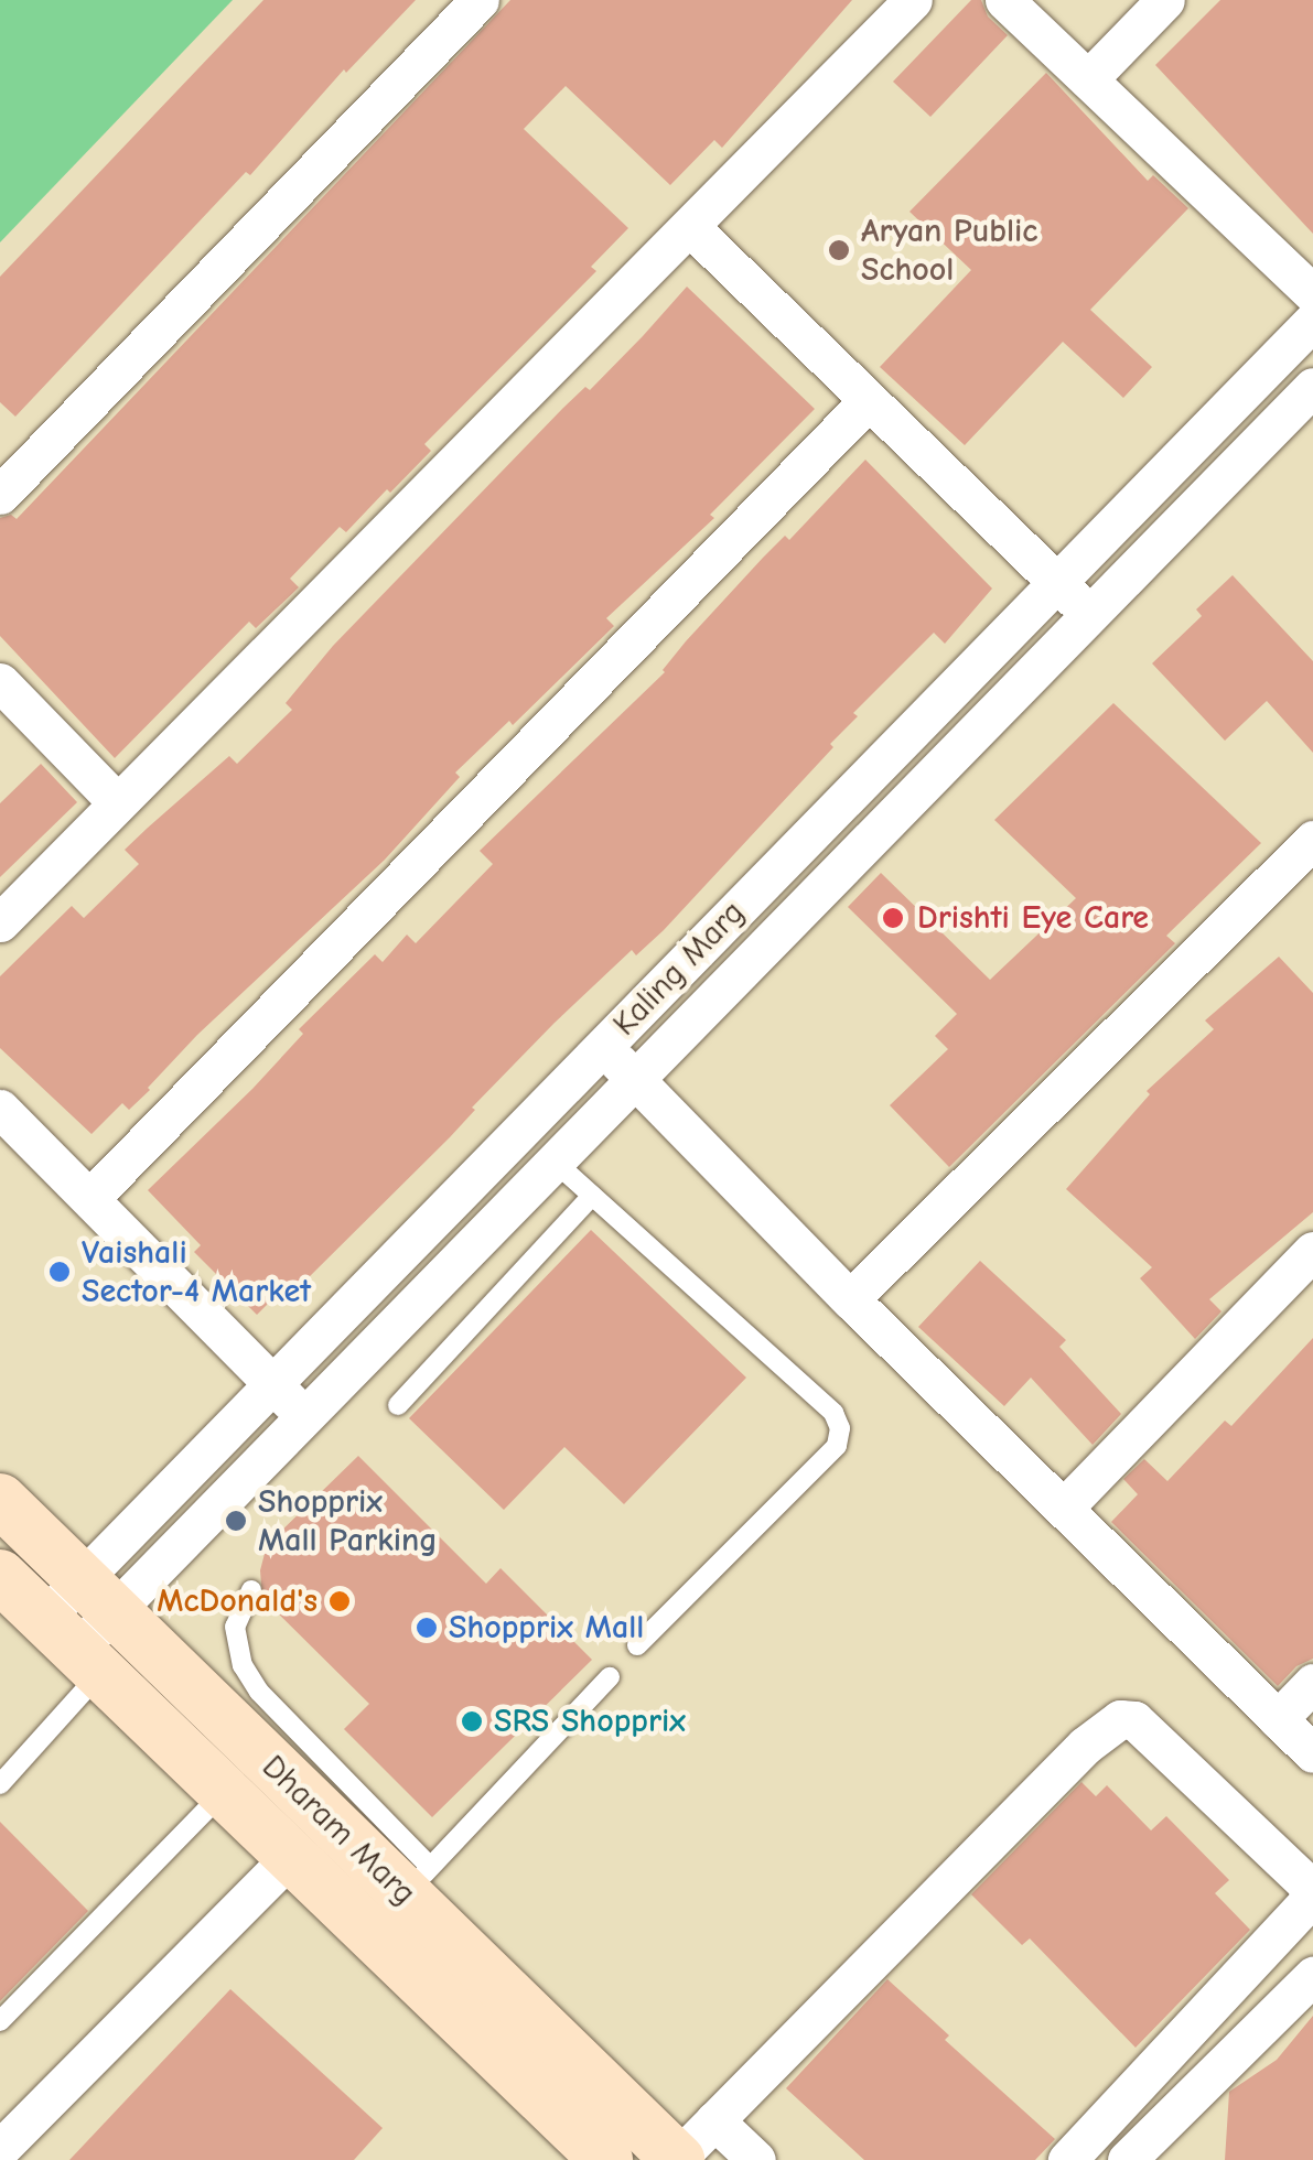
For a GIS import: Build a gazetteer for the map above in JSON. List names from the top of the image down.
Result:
{
  "streets": {
    "street": ["Kaling Marg", "Dharam Marg"]
  },
  "crossings": [
    ["Kaling Marg", "Dharam Marg"]
  ],
  "places": [
    "Aryan Public School",
    "Drishti Eye Care",
    "Vaishali Sector-4 Market",
    "Shopprix Mall Parking",
    "McDonald's",
    "Shopprix Mall",
    "SRS Shopprix"
  ]
}
